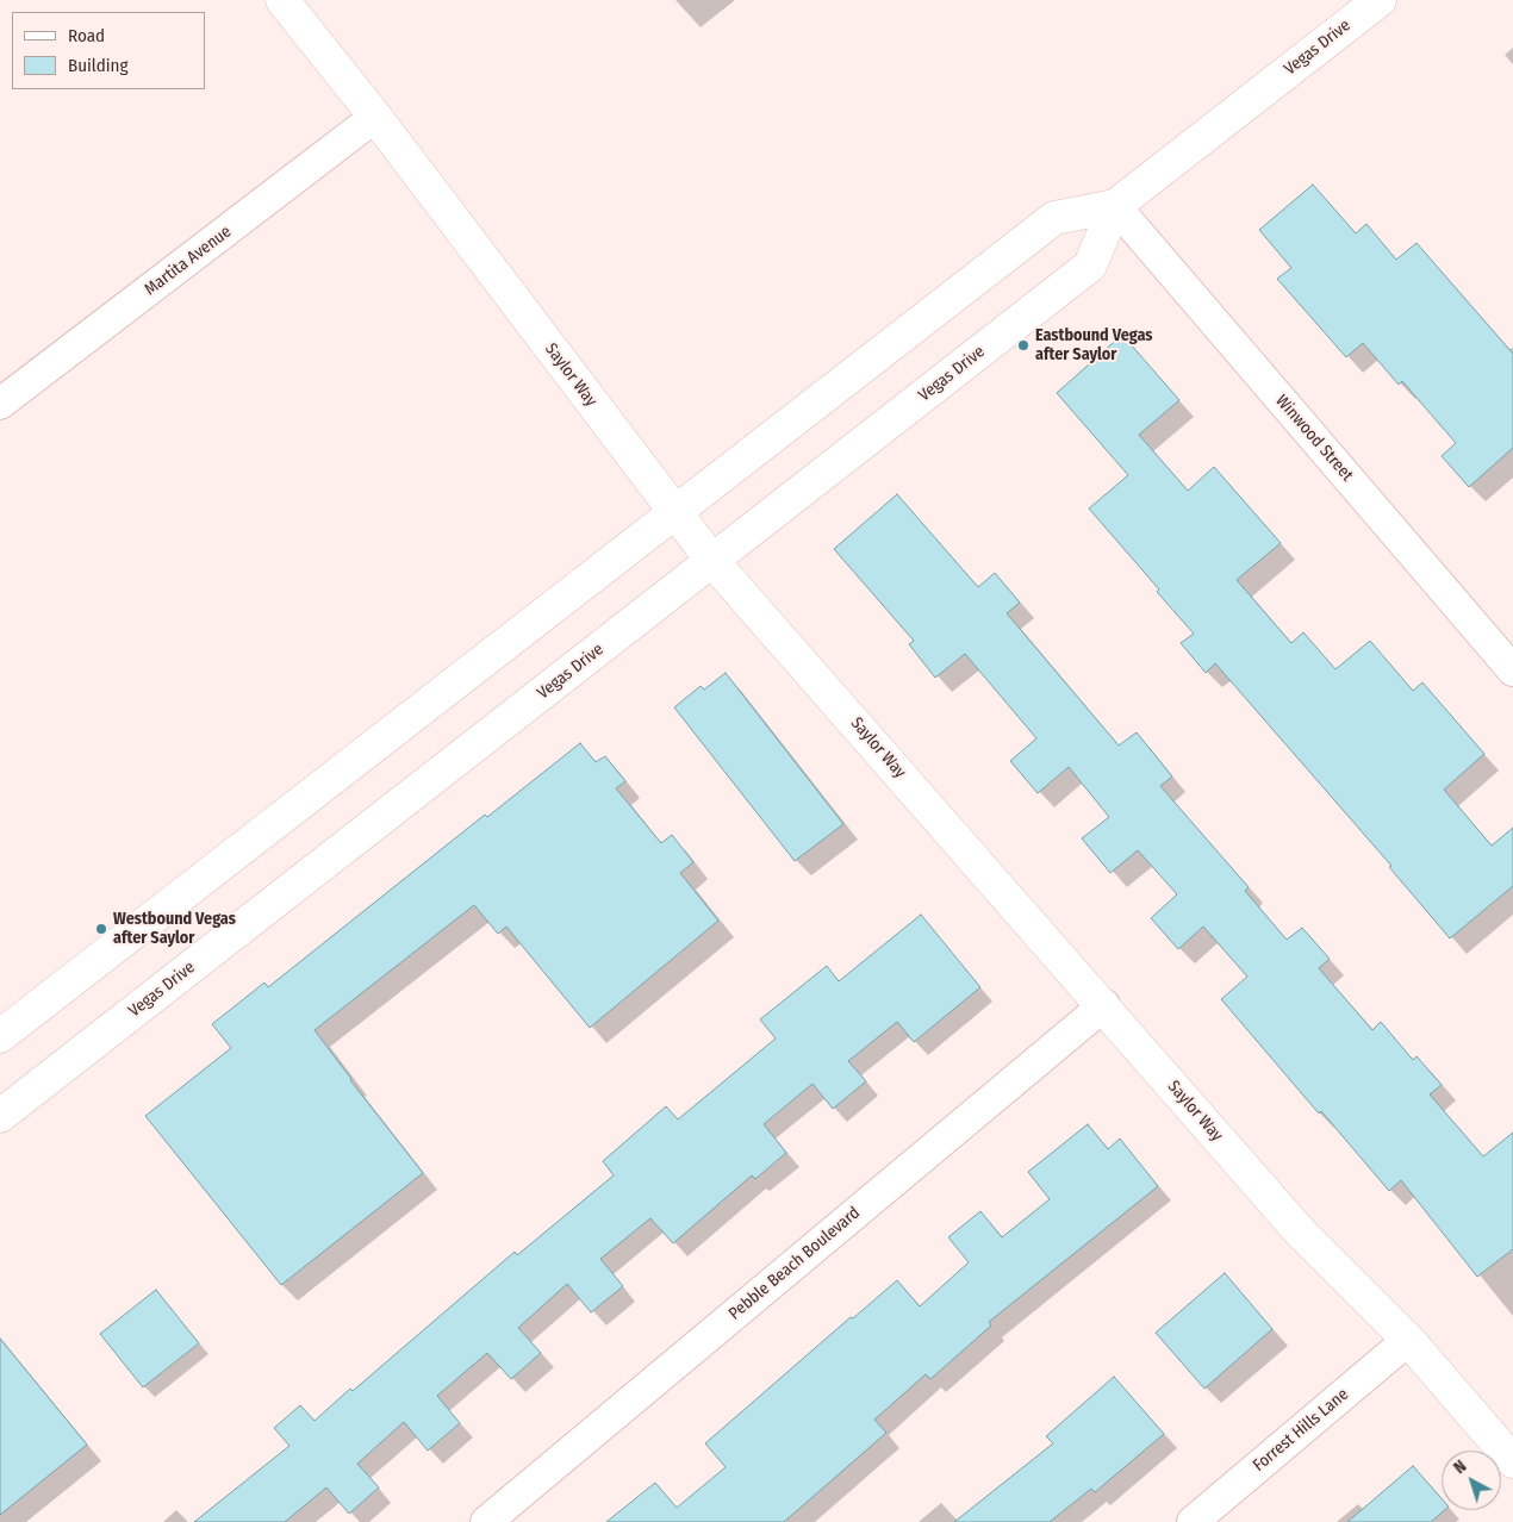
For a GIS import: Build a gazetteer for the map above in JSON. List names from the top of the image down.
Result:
{
  "streets": {
    "main road": ["Vegas Drive", "Saylor Way"],
    "street": [
      "Martita Avenue",
      "Winwood Street",
      "Pebble Beach Boulevard",
      "Forrest Hills Lane"
    ]
  },
  "crossings": [
    ["Vegas Drive", "Saylor Way"],
    ["Vegas Drive", "Winwood Street"],
    ["Martita Avenue", "Saylor Way"],
    ["Saylor Way", "Pebble Beach Boulevard"],
    ["Saylor Way", "Forrest Hills Lane"]
  ],
  "places": ["Eastbound Vegas after Saylor", "Westbound Vegas after Saylor"],
  "legend": ["Road", "Building"],
  "north": "top left"
}
